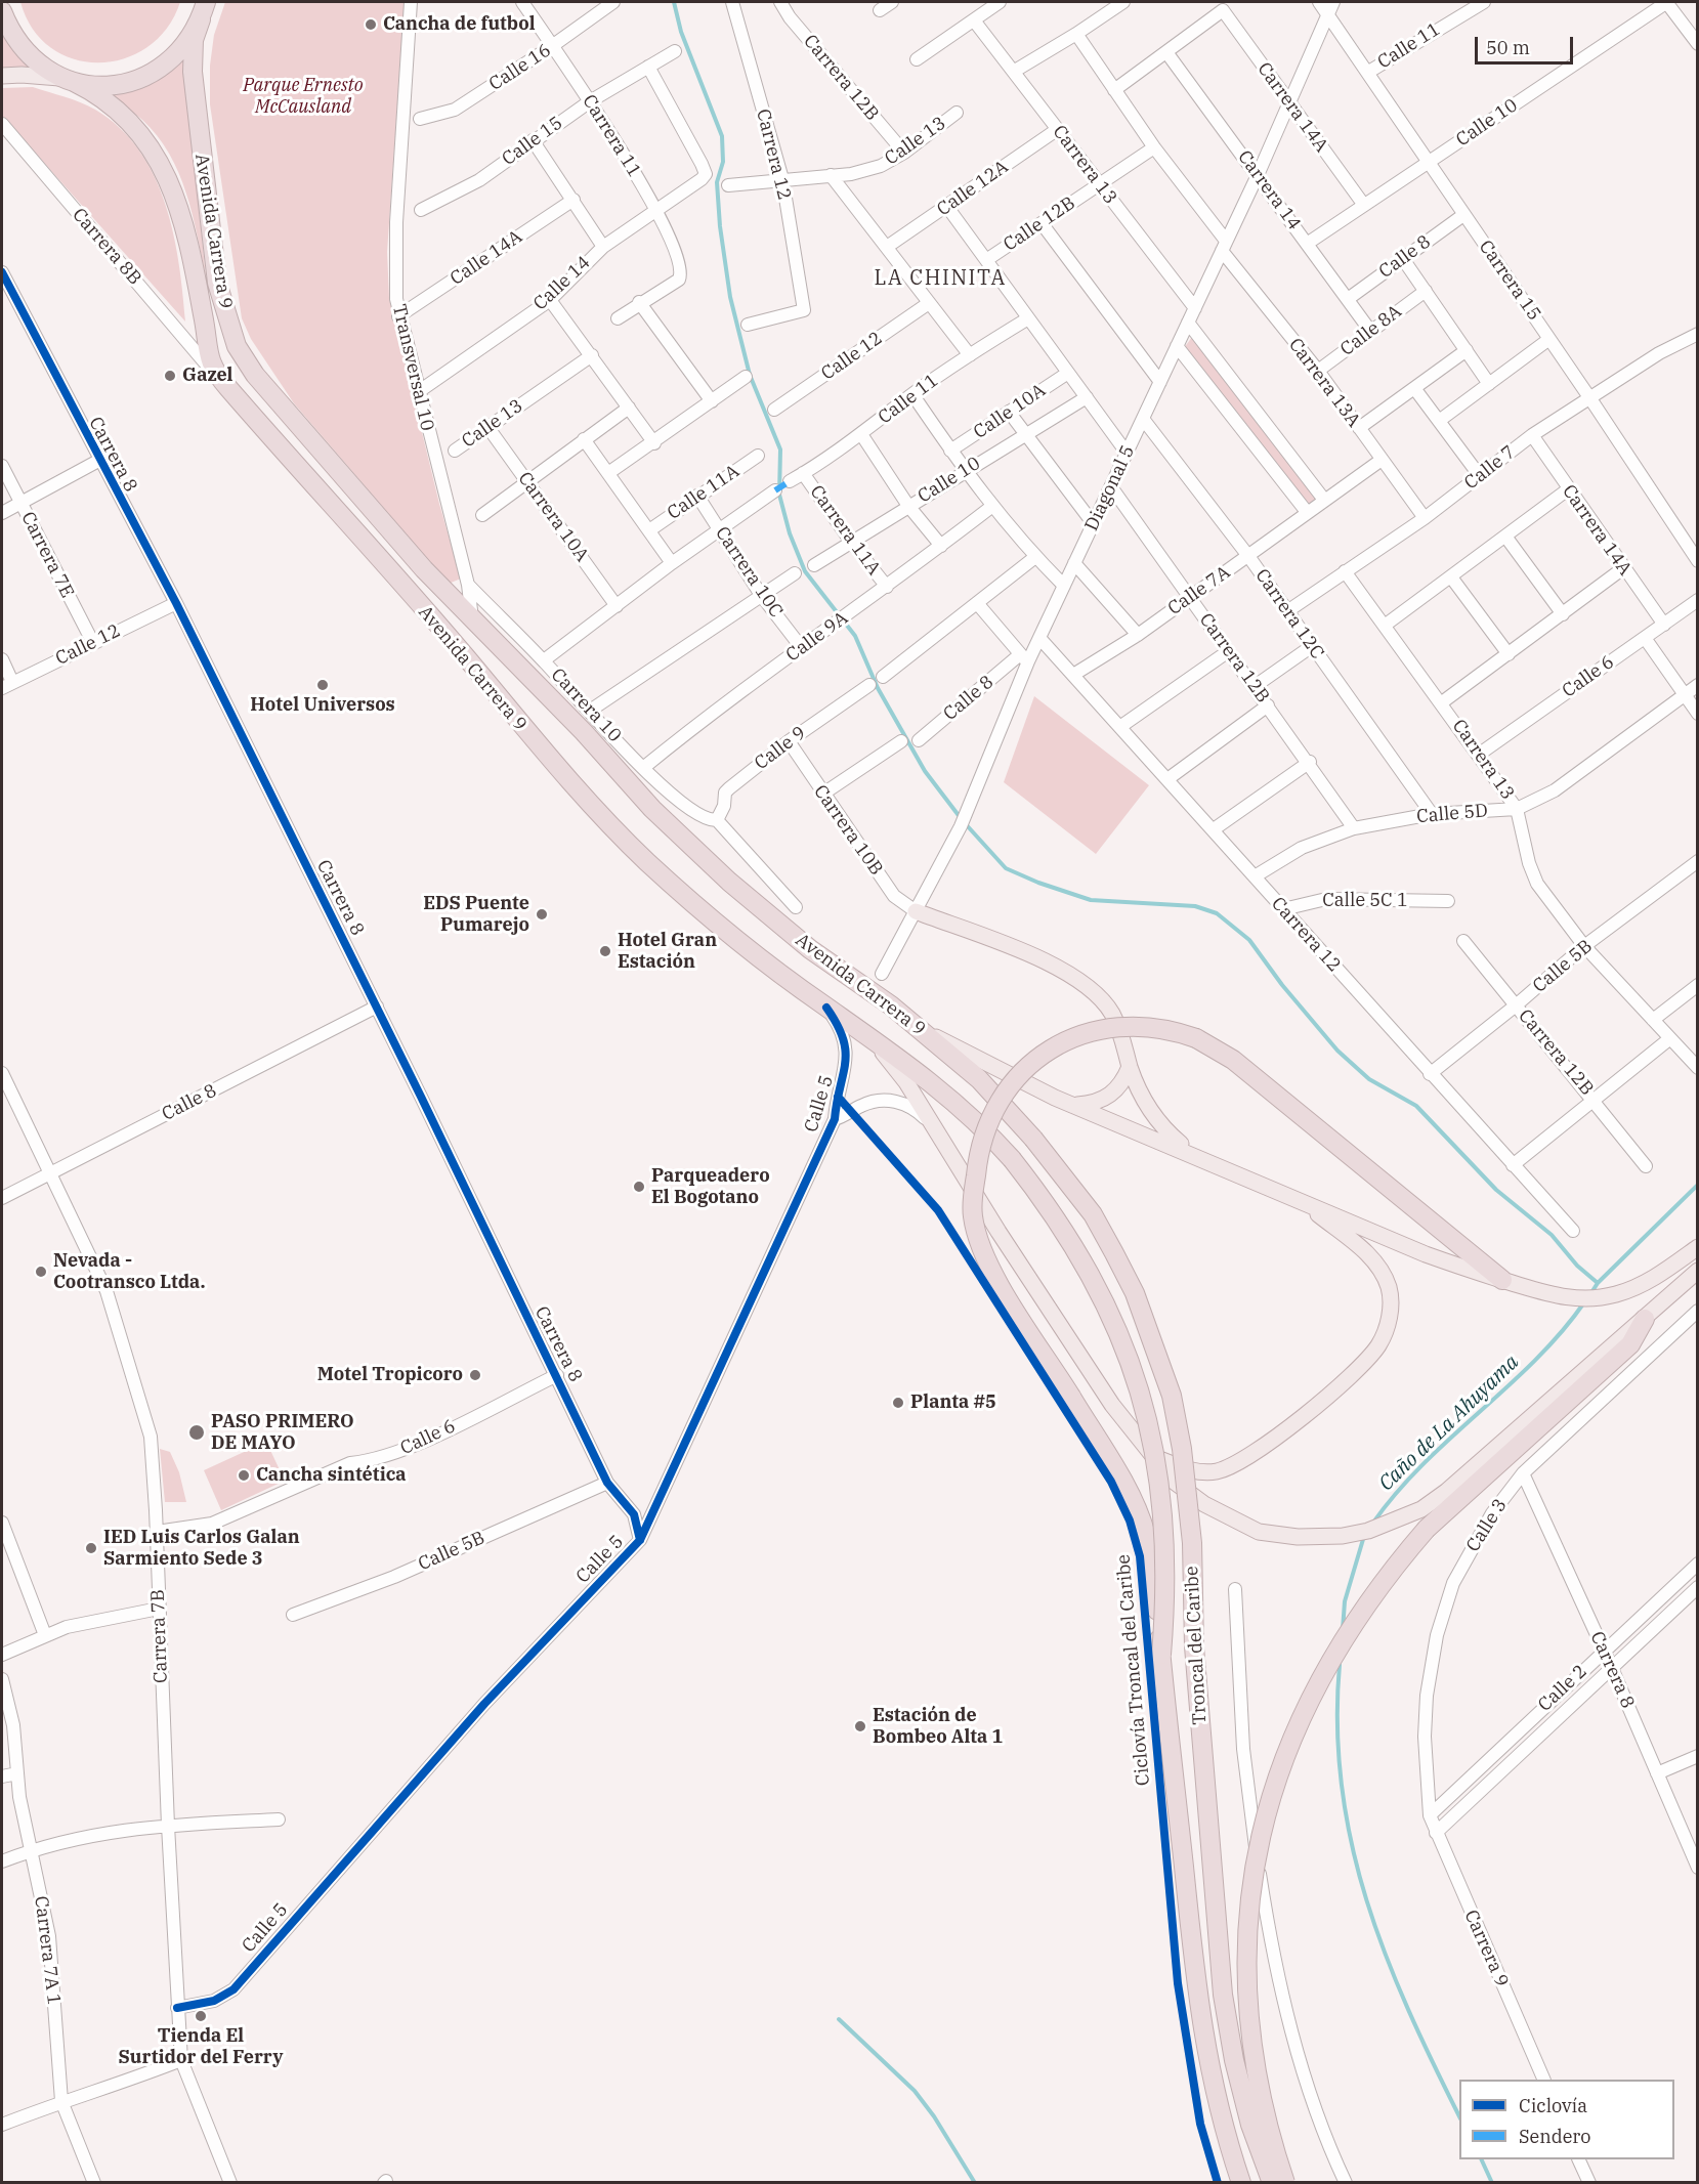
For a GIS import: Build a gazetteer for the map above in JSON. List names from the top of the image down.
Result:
{
  "streets": {
    "highway": ["Avenida Carrera 9", "Troncal del Caribe"],
    "street": [
      "Calle 11",
      "Calle 16",
      "Carrera 12B",
      "Carrera 14A",
      "Calle 10",
      "Carrera 11",
      "Calle 15",
      "Calle 13",
      "Carrera 12",
      "Carrera 13",
      "Calle 12A",
      "Carrera 14",
      "Calle 12B",
      "Carrera 8B",
      "Calle 8",
      "Calle 14A",
      "Carrera 15",
      "Calle 14",
      "Calle 8A",
      "Calle 12",
      "Transversal 10",
      "Carrera 13A",
      "Calle 10A",
      "Carrera 8",
      "Calle 7",
      "Diagonal 5",
      "Calle 11A",
      "Carrera 10A",
      "Carrera 11A",
      "Carrera 7E",
      "Carrera 10C",
      "Calle 7A",
      "Carrera 12C",
      "Calle 9A",
      "Calle 6",
      "Carrera 10",
      "Calle 9",
      "Calle 5D",
      "Carrera 10B",
      "Calle 5C 1",
      "Calle 5B",
      "Calle 5",
      "Calle 3",
      "Carrera 7B",
      "Calle 2",
      "Carrera 9",
      "Carrera 7A 1"
    ],
    "cycle path": ["Ciclovía Troncal del Caribe"]
  },
  "crossings": [
    ["Calle 11", "Carrera 15"],
    ["Calle 11", "Carrera 11A"],
    ["Calle 16", "Carrera 11"],
    ["Carrera 12B", "Calle 13"],
    ["Carrera 12B", "Diagonal 5"],
    ["Carrera 12B", "Calle 7A"],
    ["Carrera 12B", "Calle 5D"],
    ["Carrera 12B", "Calle 5B"],
    ["Carrera 14A", "Calle 10"],
    ["Carrera 14A", "Carrera 14"],
    ["Carrera 14A", "Calle 7"],
    ["Carrera 14A", "Diagonal 5"],
    ["Carrera 14A", "Calle 6"],
    ["Calle 10", "Carrera 14"],
    ["Calle 10", "Carrera 15"],
    ["Calle 10", "Carrera 11A"],
    ["Carrera 11", "Calle 15"],
    ["Carrera 11", "Calle 14"],
    ["Calle 15", "Calle 14"],
    ["Calle 13", "Carrera 12"],
    ["Calle 13", "Carrera 10A"],
    ["Carrera 12", "Diagonal 5"],
    ["Carrera 12", "Calle 7A"],
    ["Carrera 12", "Calle 5D"],
    ["Carrera 12", "Calle 5C 1"],
    ["Carrera 12", "Calle 5B"],
    ["Carrera 13", "Calle 12A"],
    ["Carrera 13", "Calle 12B"],
    ["Carrera 13", "Calle 7"],
    ["Carrera 13", "Diagonal 5"],
    ["Carrera 13", "Calle 6"],
    ["Carrera 13", "Calle 5D"],
    ["Carrera 13", "Calle 5B"],
    ["Carrera 14", "Calle 8"],
    ["Carrera 14", "Calle 8A"],
    ["Carrera 14", "Diagonal 5"],
    ["Calle 12B", "Carrera 13A"],
    ["Avenida Carrera 9", "Carrera 8B"],
    ["Avenida Carrera 9", "Transversal 10"],
    ["Avenida Carrera 9", "Calle 5"],
    ["Avenida Carrera 9", "Troncal del Caribe"],
    ["Calle 8", "Carrera 15"],
    ["Calle 8", "Carrera 8"],
    ["Calle 8", "Diagonal 5"],
    ["Calle 8", "Carrera 7B"],
    ["Calle 14A", "Transversal 10"],
    ["Carrera 15", "Calle 7"],
    ["Carrera 15", "Diagonal 5"],
    ["Calle 14", "Transversal 10"],
    ["Calle 8A", "Carrera 13A"],
    ["Calle 12", "Carrera 8"],
    ["Calle 12", "Carrera 7E"],
    ["Transversal 10", "Carrera 10"],
    ["Carrera 13A", "Calle 7"],
    ["Carrera 13A", "Diagonal 5"],
    ["Carrera 13A", "Calle 7A"],
    ["Carrera 8", "Calle 6"],
    ["Carrera 8", "Calle 5B"],
    ["Carrera 8", "Calle 5"],
    ["Carrera 8", "Calle 3"],
    ["Carrera 8", "Calle 2"],
    ["Calle 7", "Carrera 12C"],
    ["Diagonal 5", "Carrera 12C"],
    ["Diagonal 5", "Carrera 10B"],
    ["Calle 11A", "Carrera 10C"],
    ["Carrera 11A", "Calle 9A"],
    ["Carrera 10C", "Calle 9A"],
    ["Calle 7A", "Carrera 12C"],
    ["Carrera 12C", "Calle 5D"],
    ["Calle 9A", "Carrera 10"],
    ["Calle 6", "Carrera 7B"],
    ["Carrera 10", "Calle 9"],
    ["Calle 9", "Carrera 10B"],
    ["Calle 5", "Carrera 7B"],
    ["Calle 3", "Calle 2"],
    ["Calle 3", "Carrera 9"],
    ["Calle 2", "Carrera 9"]
  ],
  "districts": ["LA CHINITA"],
  "water": ["Caño de La Ahuyama"],
  "parks": ["Parque Ernesto McCausland"],
  "places": [
    "Cancha de futbol",
    "Gazel",
    "Hotel Universos",
    "EDS Puente Pumarejo",
    "Hotel Gran Estación",
    "Parqueadero El Bogotano",
    "Nevada - Cootransco Ltda.",
    "Motel Tropicoro",
    "Planta #5",
    "PASO PRIMERO DE MAYO",
    "Cancha sintética",
    "IED Luis Carlos Galan Sarmiento Sede 3",
    "Estación de Bombeo Alta 1",
    "Tienda El Surtidor del Ferry"
  ],
  "legend": ["Ciclovía", "Sendero"],
  "scale_bar": "50 m"
}
